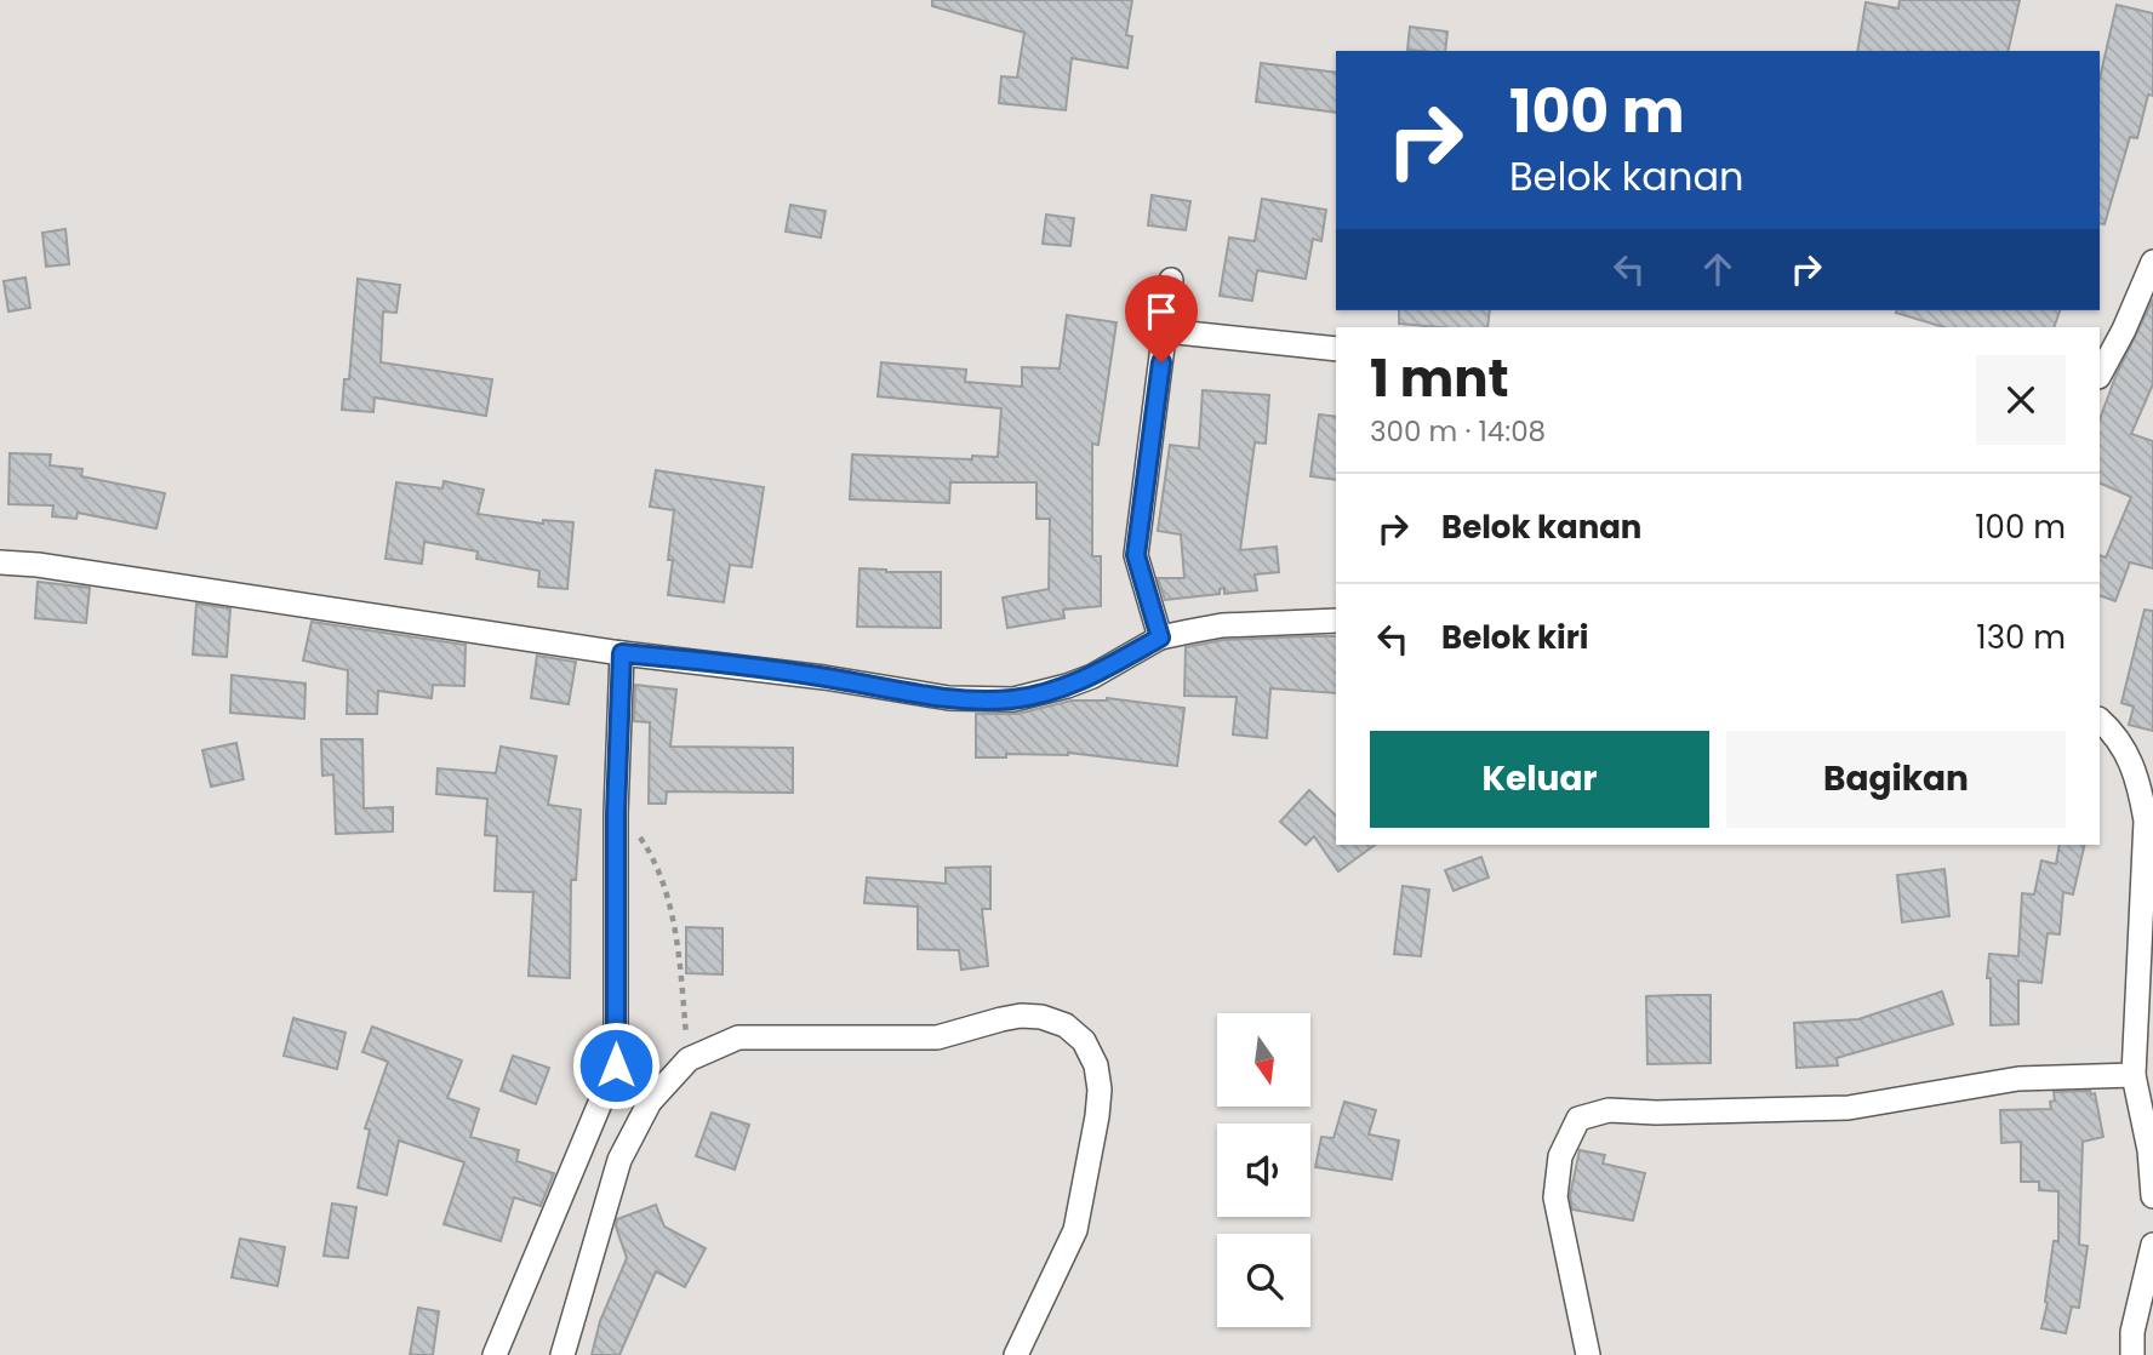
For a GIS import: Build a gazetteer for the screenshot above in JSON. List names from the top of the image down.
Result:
{
  "north": "bottom",
  "page": {
    "turn": ["100 m", "Belok kanan"],
    "heading": ["1 mnt", "300 m · 14:08"],
    "list": [
      {
        "name": "Belok kanan",
        "value": "100 m"
      },
      {
        "name": "Belok kiri",
        "value": "130 m"
      }
    ],
    "buttons": ["Keluar", "Bagikan"]
  }
}
